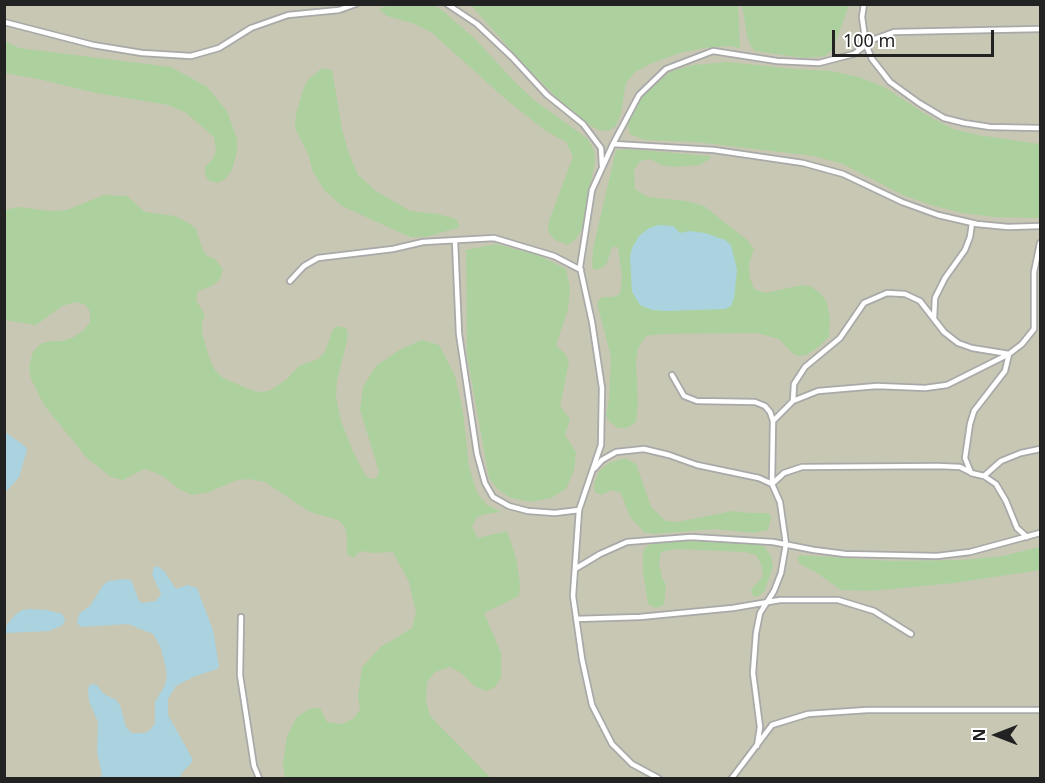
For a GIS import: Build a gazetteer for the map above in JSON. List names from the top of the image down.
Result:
{
  "scale_bar": "100 m",
  "north": "left"
}
